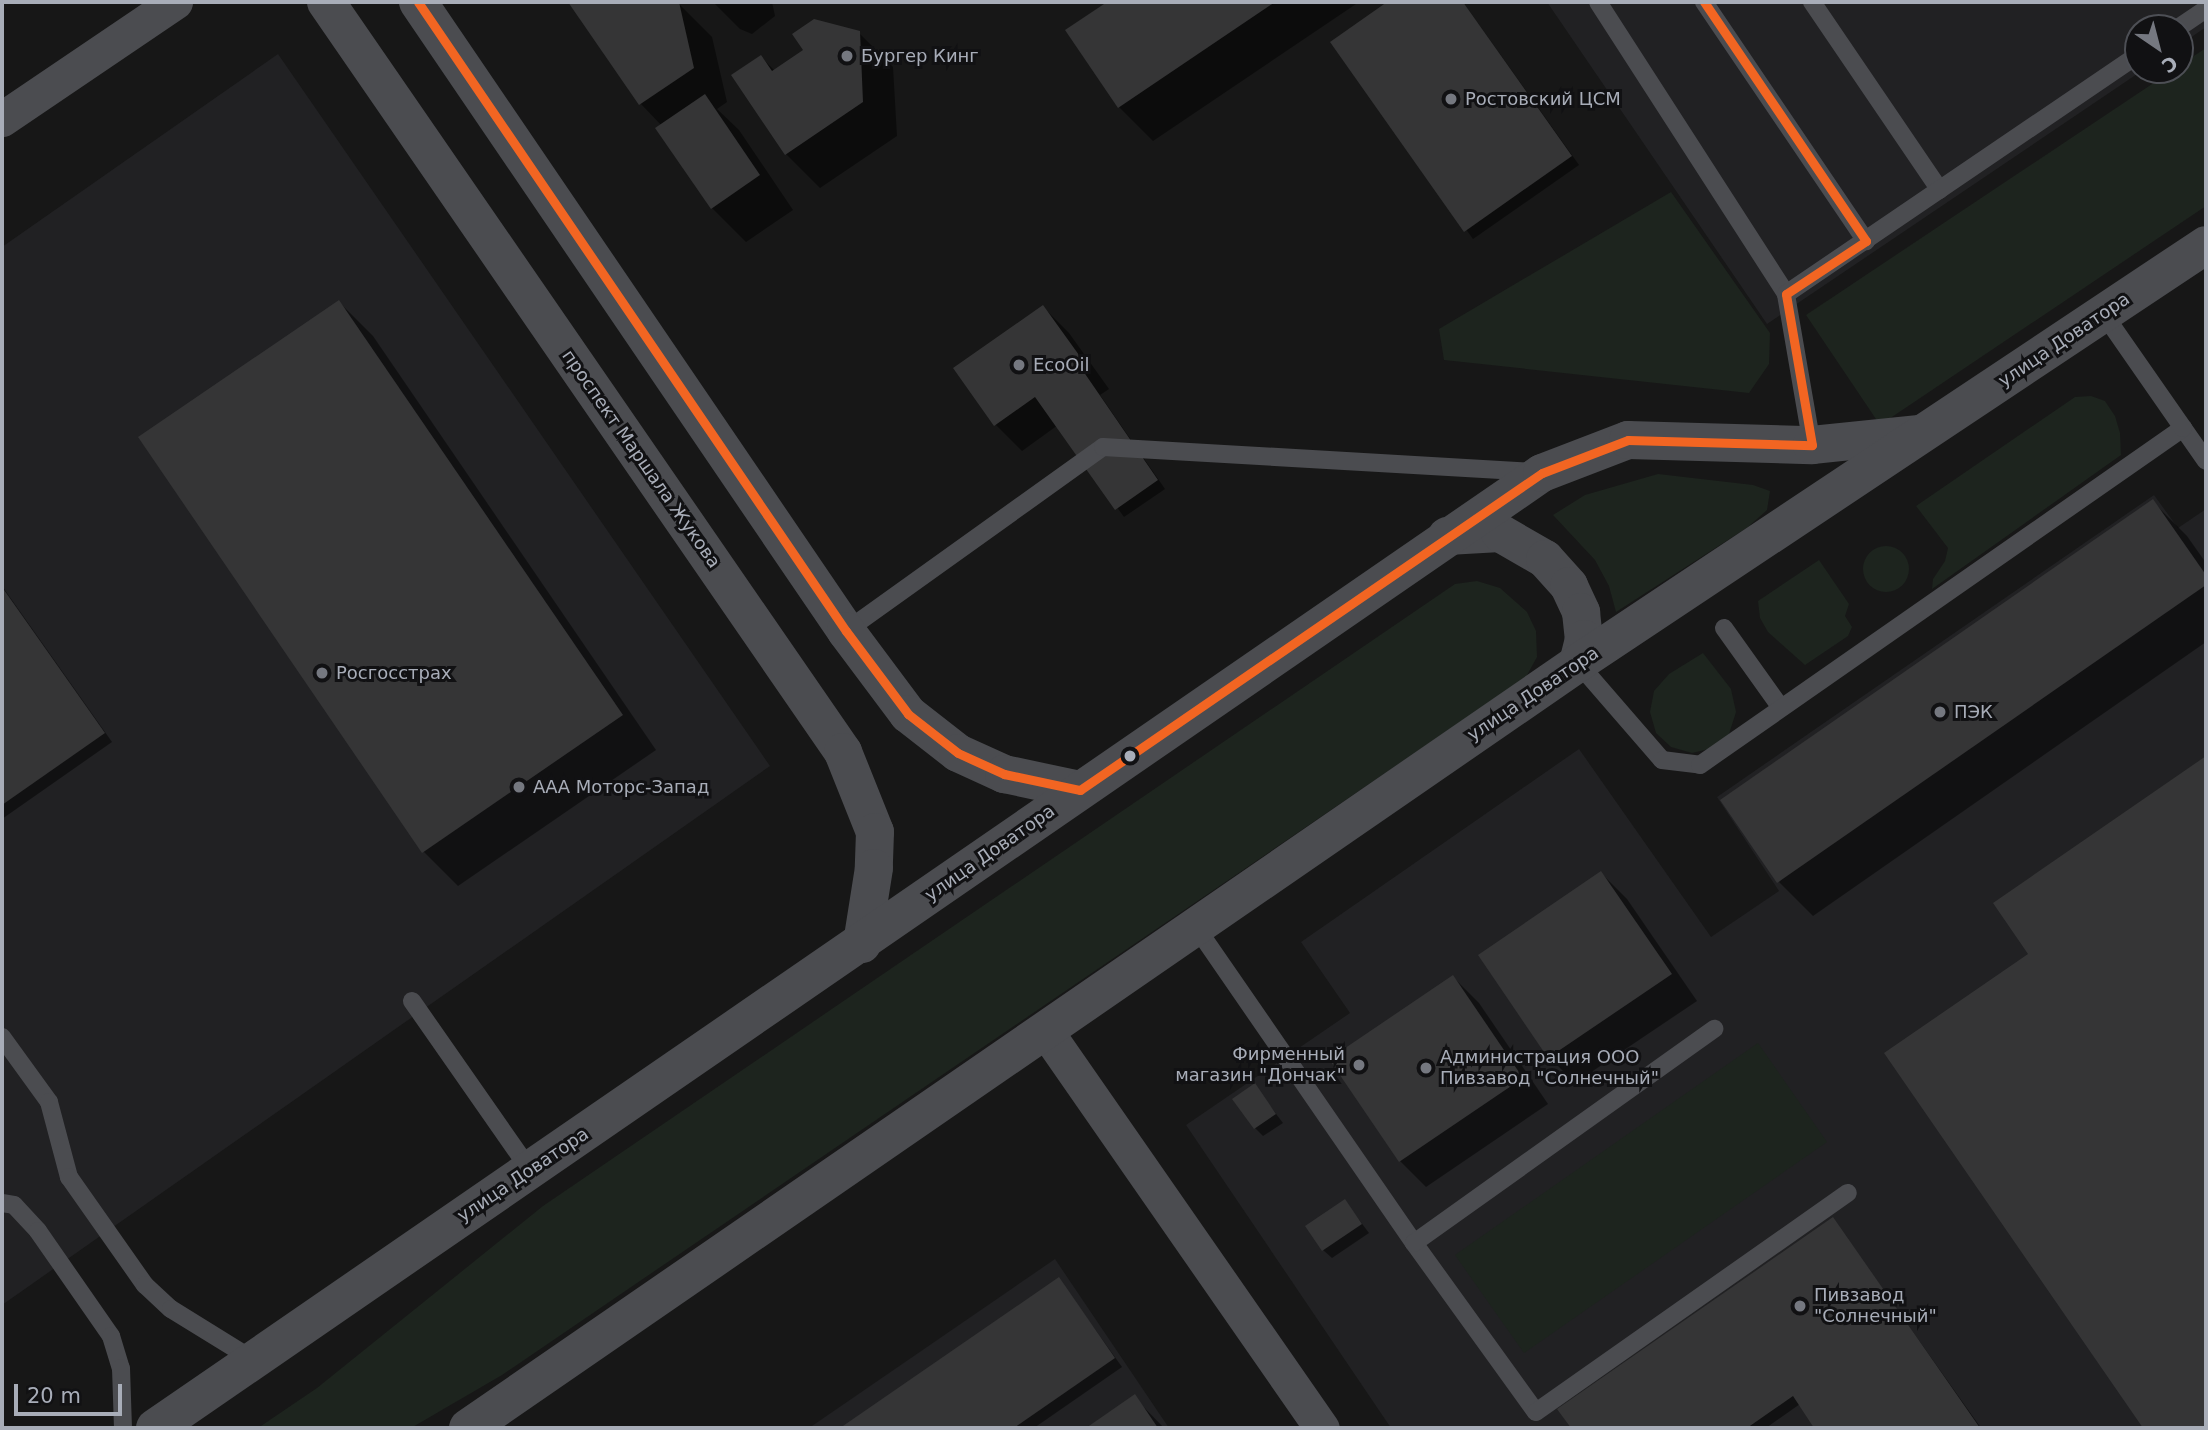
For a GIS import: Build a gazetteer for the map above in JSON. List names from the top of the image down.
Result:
{
  "streets": {
    "street": ["улица Доватора", "проспект Маршала Жукова"]
  },
  "crossings": [
    ["улица Доватора", "проспект Маршала Жукова"]
  ],
  "places": [
    "Бургер Кинг",
    "Ростовский ЦСМ",
    "EcoOil",
    "Росгосстрах",
    "ПЭК",
    "ААА Моторс-Запад",
    "Фирменный магазин \"Дончак\"",
    "Администрация ООО Пивзавод \"Солнечный\"",
    "Пивзавод \"Солнечный\""
  ],
  "scale_bar": "20 m",
  "north": "bottom right"
}
